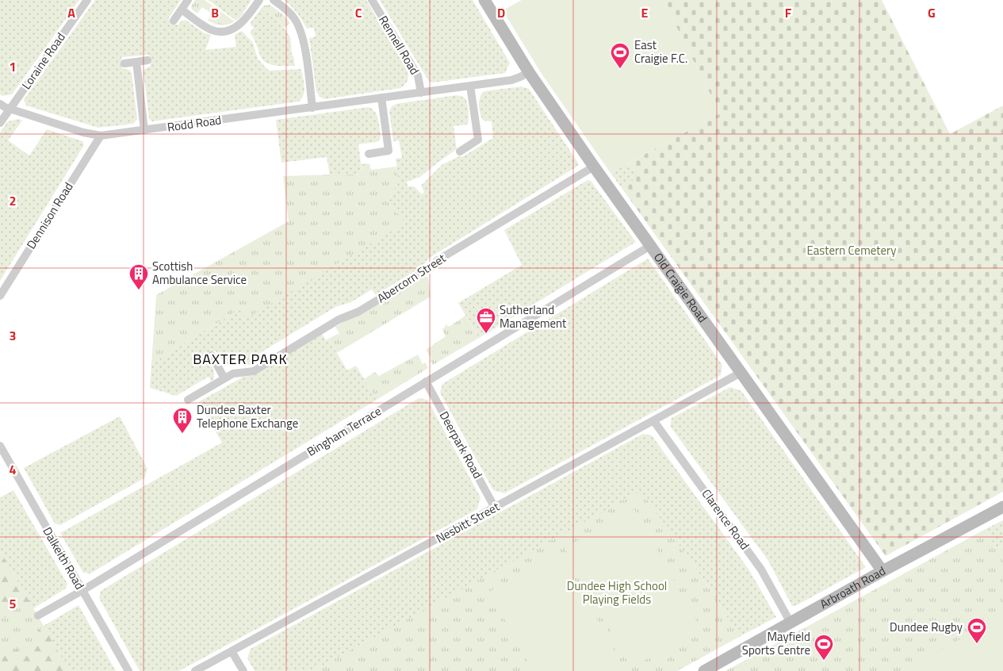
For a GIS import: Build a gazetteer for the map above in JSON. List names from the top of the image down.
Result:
{
  "streets": {
    "street": [
      "Rennell Road",
      "Loraine Road",
      "Rodd Road",
      "Dennison Road",
      "Abercorn Street",
      "Old Craigie Road",
      "Bingham Terrace",
      "Deerpark Road",
      "Clarence Road",
      "Nesbitt Street",
      "Dalkeith Road",
      "Arbroath Road"
    ]
  },
  "crossings": [
    ["Rennell Road", "Rodd Road"],
    ["Loraine Road", "Rodd Road"],
    ["Rodd Road", "Dennison Road"],
    ["Rodd Road", "Old Craigie Road"],
    ["Abercorn Street", "Old Craigie Road"],
    ["Old Craigie Road", "Bingham Terrace"],
    ["Old Craigie Road", "Nesbitt Street"],
    ["Old Craigie Road", "Arbroath Road"],
    ["Bingham Terrace", "Deerpark Road"],
    ["Bingham Terrace", "Dalkeith Road"],
    ["Deerpark Road", "Nesbitt Street"],
    ["Clarence Road", "Nesbitt Street"],
    ["Clarence Road", "Arbroath Road"]
  ],
  "districts": ["BAXTER PARK"],
  "parks": ["Eastern Cemetery", "Dundee High School Playing Fields"],
  "places": {
    "sports": ["East Craigie F.C.", "Dundee Rugby", "Mayfield Sports Centre"],
    "building": ["Scottish Ambulance Service", "Dundee Baxter Telephone Exchange"],
    "office": ["Sutherland Management"]
  },
  "grid": {
    "columns": [
      "A",
      "B",
      "C",
      "D",
      "E",
      "F",
      "G"
    ],
    "rows": [
      "1",
      "2",
      "3",
      "4",
      "5"
    ]
  }
}
